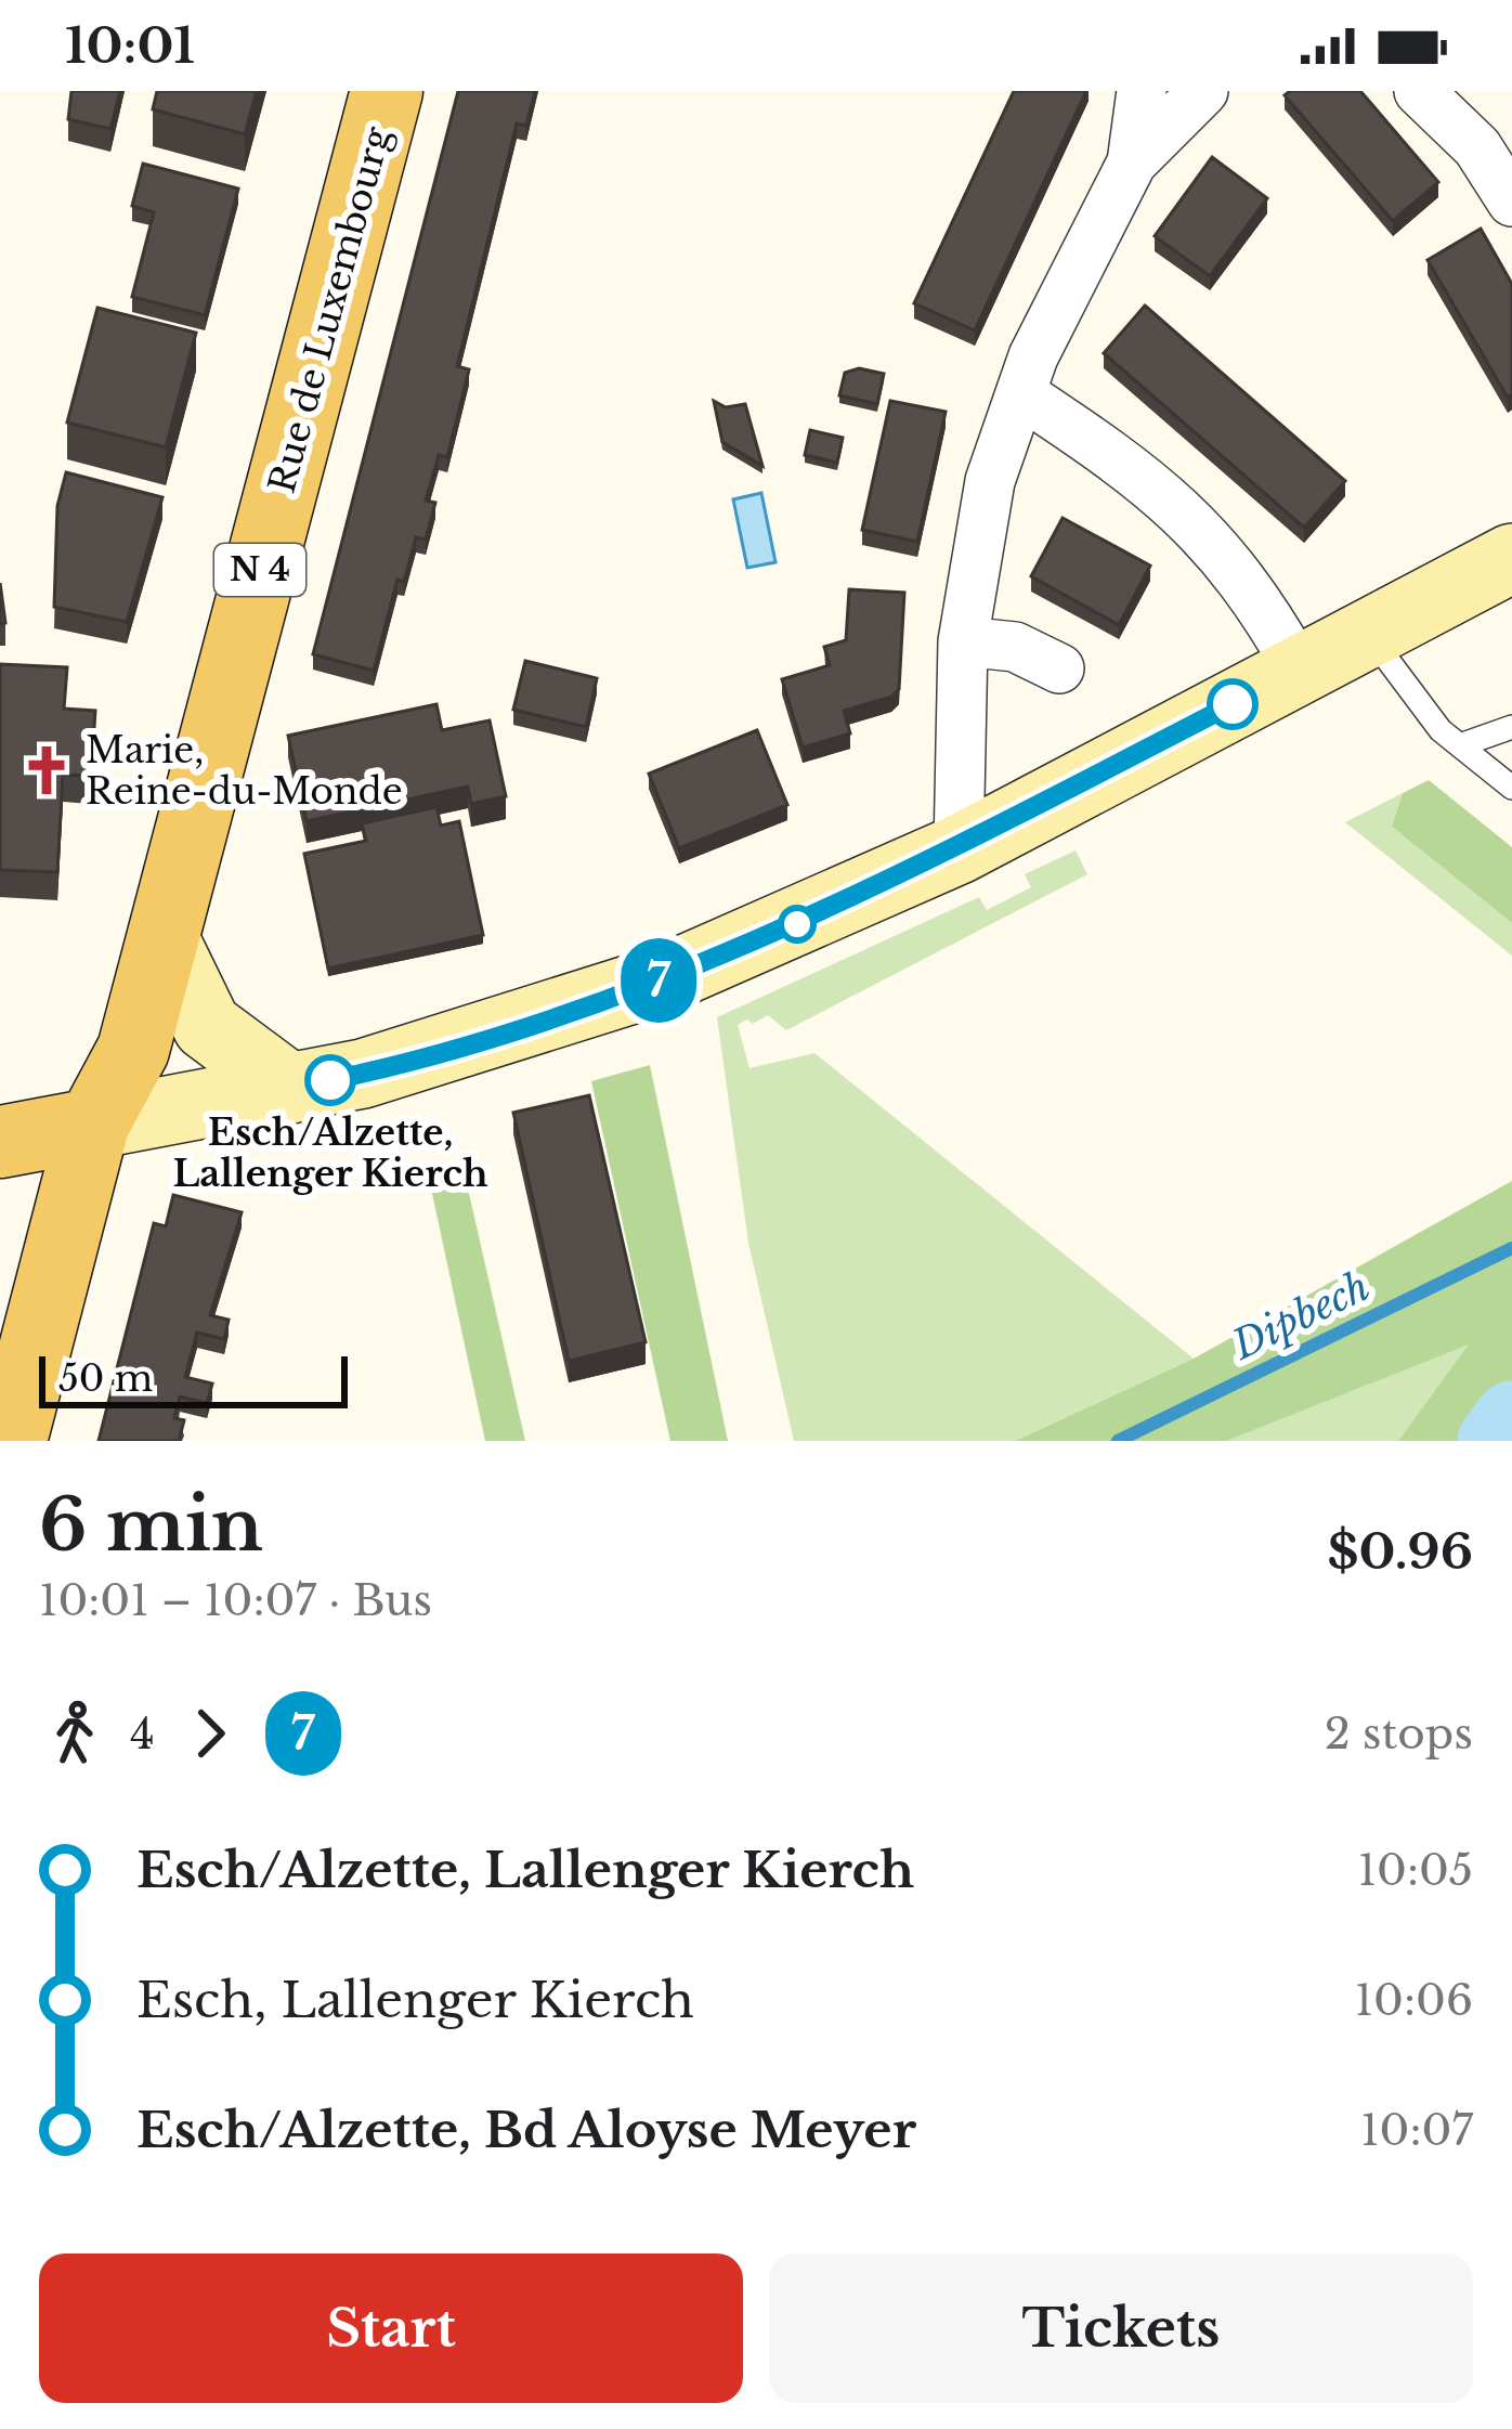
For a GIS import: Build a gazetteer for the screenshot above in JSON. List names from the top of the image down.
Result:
{
  "streets": {
    "main road": ["Rue de Luxembourg", "N 4"]
  },
  "water": ["Dipbech"],
  "places": {
    "church": ["Marie, Reine-du-Monde"],
    "other": ["Esch/Alzette, Lallenger Kierch"]
  },
  "lines": ["bus line 7"],
  "scale_bar": "50 m",
  "page": {
    "status": "10:01",
    "on_map": "7",
    "scale": "50 m",
    "heading": ["6 min", "10:01 – 10:07 · Bus", "$0.96"],
    "legs": ["4", "7", "2 stops"],
    "list": [
      {
        "name": "Esch/Alzette, Lallenger Kierch",
        "value": "10:05"
      },
      {
        "name": "Esch, Lallenger Kierch",
        "value": "10:06"
      },
      {
        "name": "Esch/Alzette, Bd Aloyse Meyer",
        "value": "10:07"
      }
    ],
    "buttons": ["Start", "Tickets"]
  }
}
